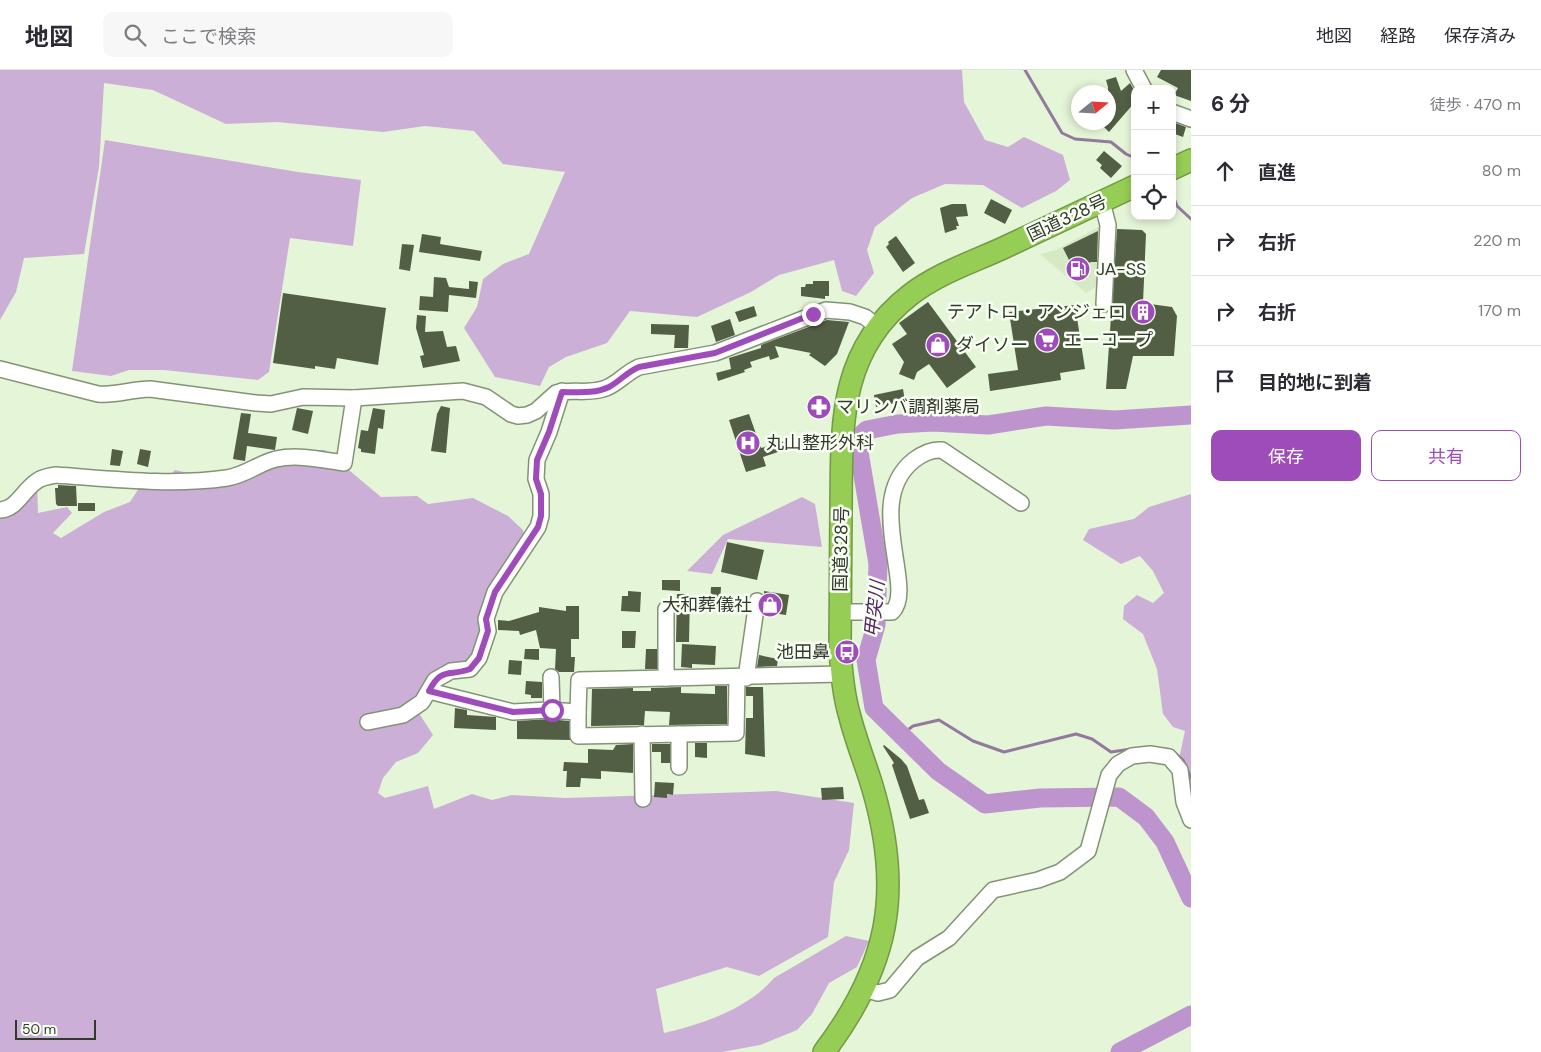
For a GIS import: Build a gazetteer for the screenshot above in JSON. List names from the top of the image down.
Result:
{
  "streets": {
    "highway": ["国道328号"]
  },
  "water": ["甲突川"],
  "places": {
    "fuel station": ["JA-SS"],
    "building": ["テアトロ・アンジェロ"],
    "supermarket": ["エーコープ"],
    "shop": ["ダイソー", "大和葬儀社"],
    "pharmacy": ["マリンバ調剤薬局"],
    "hospital": ["丸山整形外科"],
    "bus stop": ["池田鼻"]
  },
  "scale_bar": "50 m",
  "north": "right",
  "page": {
    "header": "地図",
    "search": "ここで検索",
    "nav": ["地図", "経路", "保存済み"],
    "heading": ["6 分", "徒歩 · 470 m"],
    "map_buttons": ["+", "−"],
    "list": [
      ["直進", "80 m"],
      ["右折", "220 m"],
      ["右折", "170 m"],
      "目的地に到着"
    ],
    "buttons": ["保存", "共有"],
    "scale": "50 m"
  }
}
